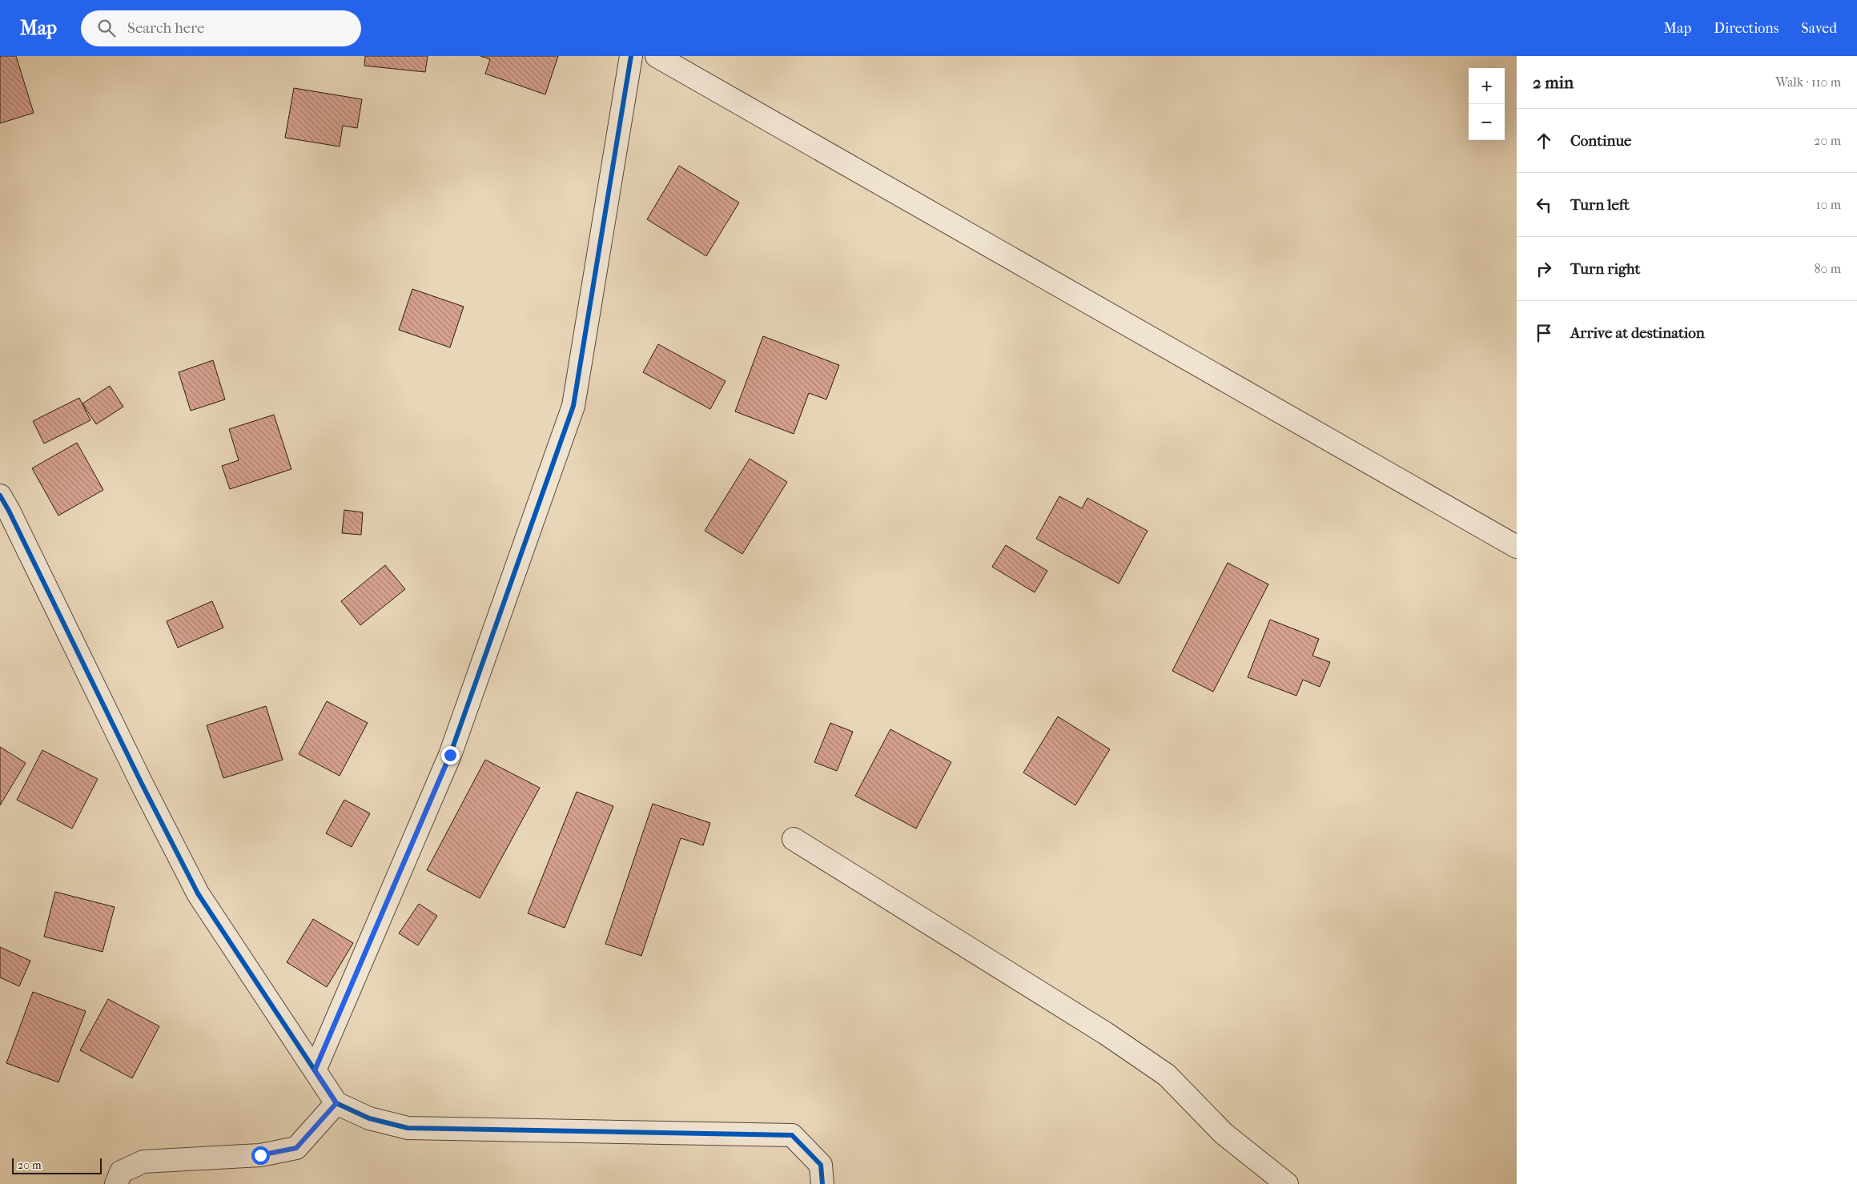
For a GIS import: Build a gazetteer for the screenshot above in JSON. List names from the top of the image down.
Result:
{
  "scale_bar": "20 m",
  "page": {
    "header": "Map",
    "search": "Search here",
    "nav": ["Map", "Directions", "Saved"],
    "heading": ["2 min", "Walk · 110 m"],
    "map_buttons": ["+", "−"],
    "list": [
      ["Continue", "20 m"],
      ["Turn left", "10 m"],
      ["Turn right", "80 m"],
      "Arrive at destination"
    ],
    "scale": "20 m"
  }
}
